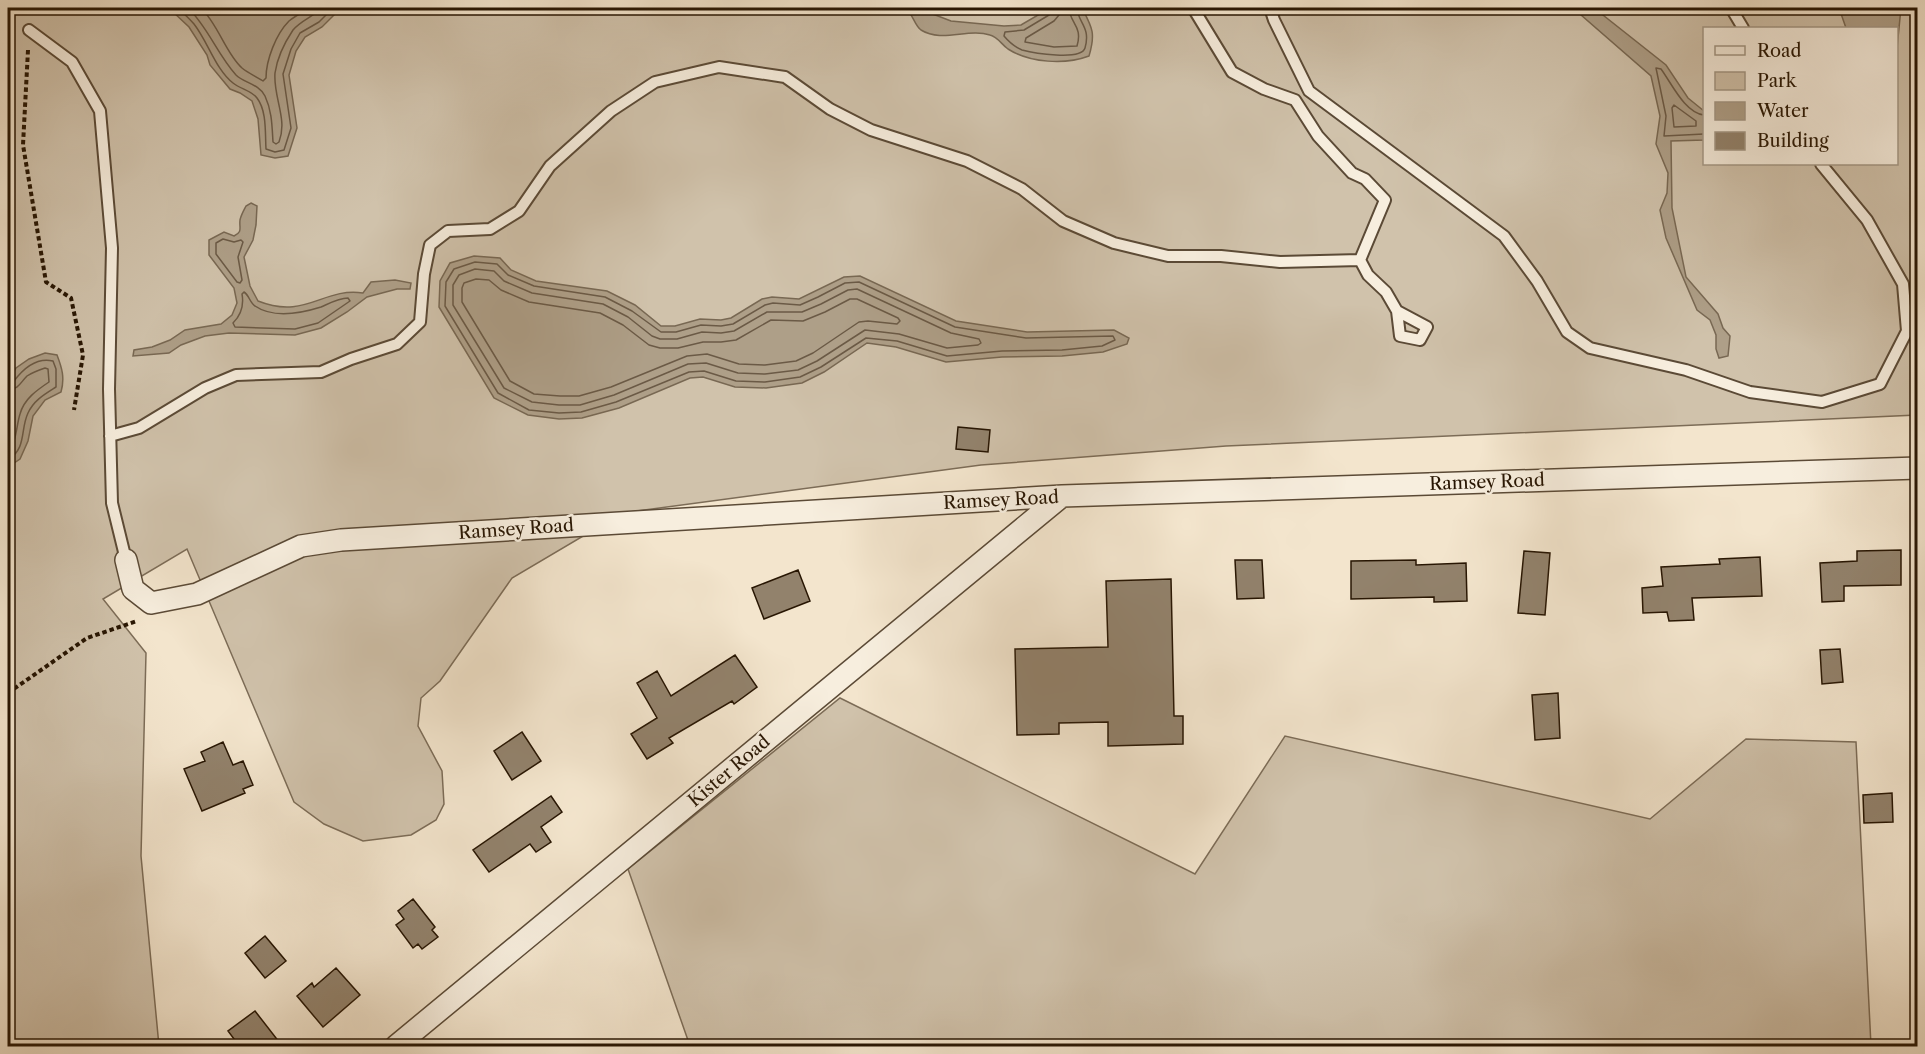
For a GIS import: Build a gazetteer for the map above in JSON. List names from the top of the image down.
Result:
{
  "streets": {
    "street": ["Ramsey Road", "Kister Road"]
  },
  "crossings": [
    ["Ramsey Road", "Kister Road"]
  ],
  "legend": [
    "Road",
    "Park",
    "Water",
    "Building"
  ]
}
